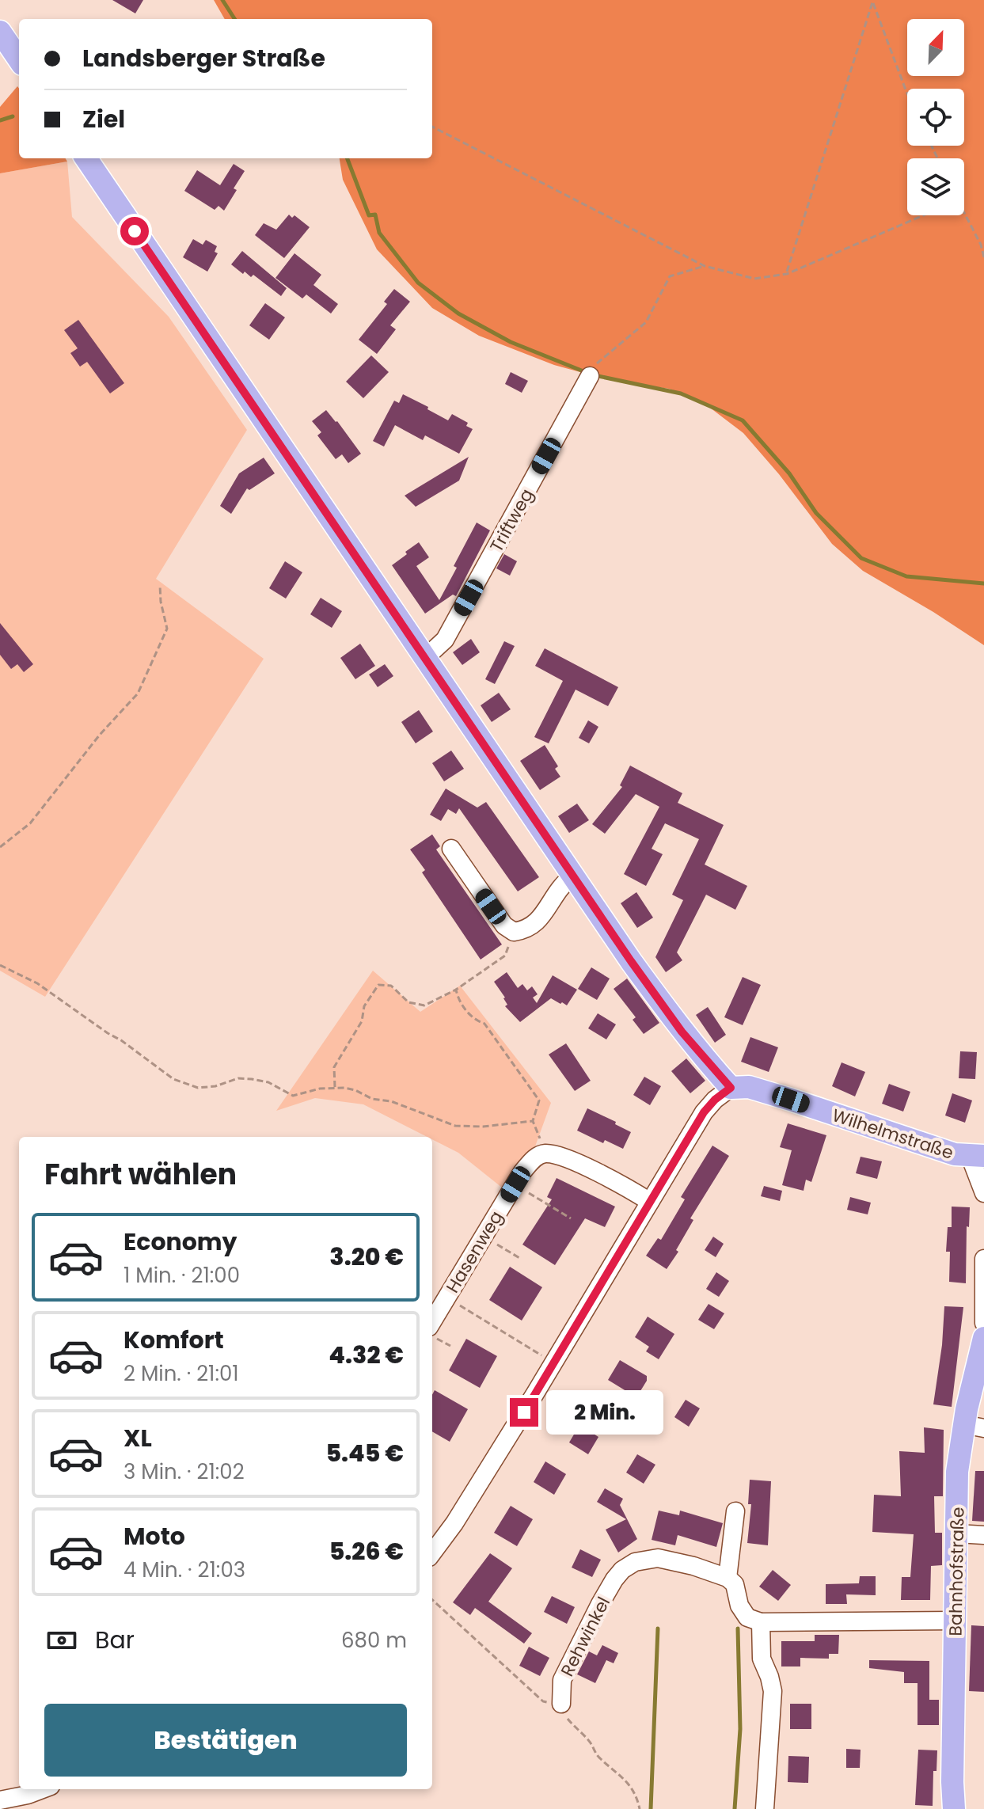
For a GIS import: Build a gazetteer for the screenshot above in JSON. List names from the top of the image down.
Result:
{
  "streets": {
    "main road": ["Wilhelmstraße", "Bahnhofstraße"],
    "street": ["Triftweg", "Hasenweg", "Rehwinkel"]
  },
  "north": "top right",
  "page": {
    "banner": ["Landsberger Straße", "Ziel"],
    "heading": "Fahrt wählen",
    "list": [
      {
        "name": "Economy",
        "note": "1 Min. · 21:00",
        "value": "3.20 €"
      },
      {
        "name": "Komfort",
        "note": "2 Min. · 21:01",
        "value": "4.32 €"
      },
      {
        "name": "XL",
        "note": "3 Min. · 21:02",
        "value": "5.45 €"
      },
      {
        "name": "Moto",
        "note": "4 Min. · 21:03",
        "value": "5.26 €"
      }
    ],
    "bubble": "2 Min.",
    "pay": ["Bar", "680 m"],
    "buttons": "Bestätigen"
  }
}
